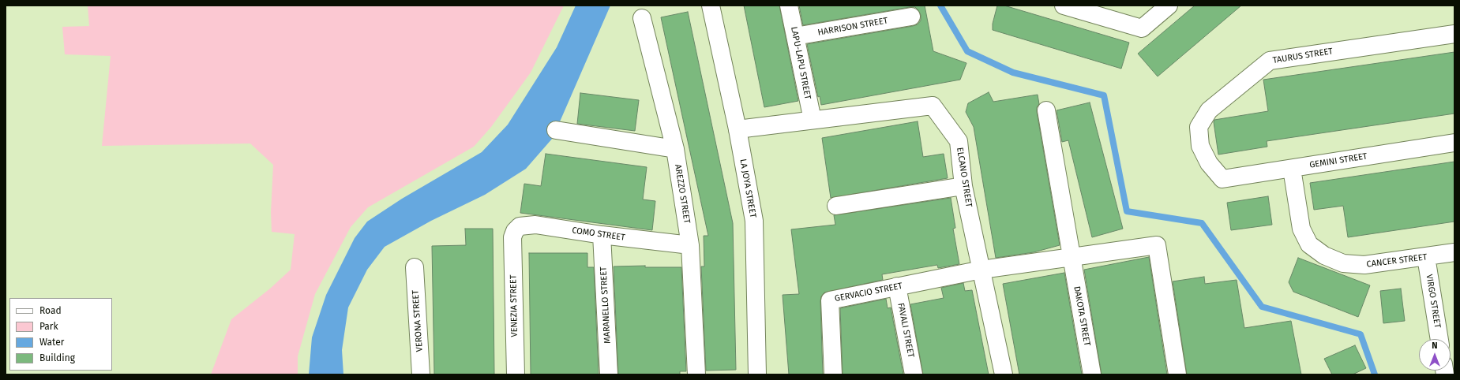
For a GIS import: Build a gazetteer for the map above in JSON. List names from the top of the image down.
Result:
{
  "streets": {
    "street": [
      "HARRISON STREET",
      "TAURUS STREET",
      "LAPU-LAPU STREET",
      "GEMINI STREET",
      "ELCANO STREET",
      "LA JOYA STREET",
      "AREZZO STREET",
      "COMO STREET",
      "CANCER STREET",
      "GERVACIO STREET",
      "VIRGO STREET",
      "MARANELLO STREET",
      "VENEZIA STREET",
      "DAKOTA STREET",
      "VERONA STREET",
      "FAVALI STREET"
    ]
  },
  "crossings": [
    ["HARRISON STREET", "LAPU-LAPU STREET"],
    ["TAURUS STREET", "GEMINI STREET"],
    ["LAPU-LAPU STREET", "ELCANO STREET"],
    ["GEMINI STREET", "CANCER STREET"],
    ["ELCANO STREET", "LA JOYA STREET"],
    ["ELCANO STREET", "GERVACIO STREET"],
    ["AREZZO STREET", "COMO STREET"],
    ["COMO STREET", "MARANELLO STREET"],
    ["COMO STREET", "VENEZIA STREET"],
    ["CANCER STREET", "VIRGO STREET"],
    ["GERVACIO STREET", "DAKOTA STREET"],
    ["GERVACIO STREET", "FAVALI STREET"]
  ],
  "legend": [
    "Road",
    "Park",
    "Water",
    "Building"
  ],
  "north": "top"
}
